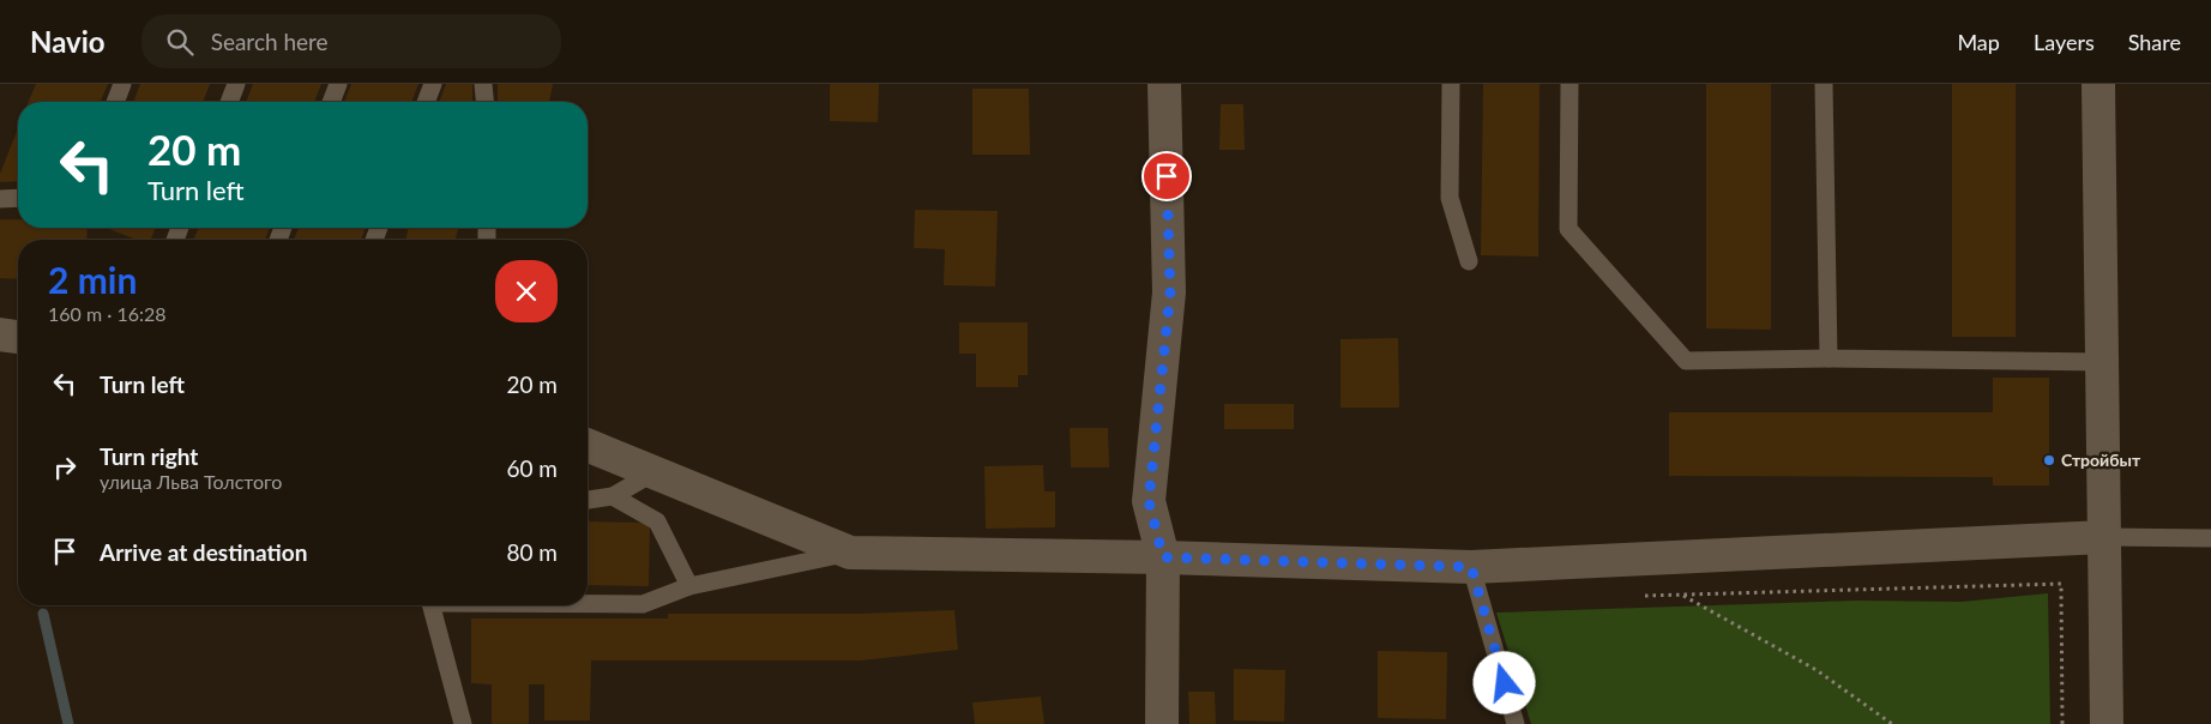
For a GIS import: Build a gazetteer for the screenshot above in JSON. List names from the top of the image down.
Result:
{
  "places": ["Стройбыт"],
  "page": {
    "header": "Navio",
    "search": "Search here",
    "nav": ["Map", "Layers", "Share"],
    "turn": ["20 m", "Turn left"],
    "heading": ["2 min", "160 m · 16:28"],
    "list": [
      {
        "name": "Turn left",
        "value": "20 m"
      },
      {
        "name": "Turn right",
        "note": "улица Льва Толстого",
        "value": "60 m"
      },
      {
        "name": "Arrive at destination",
        "value": "80 m"
      }
    ]
  }
}
